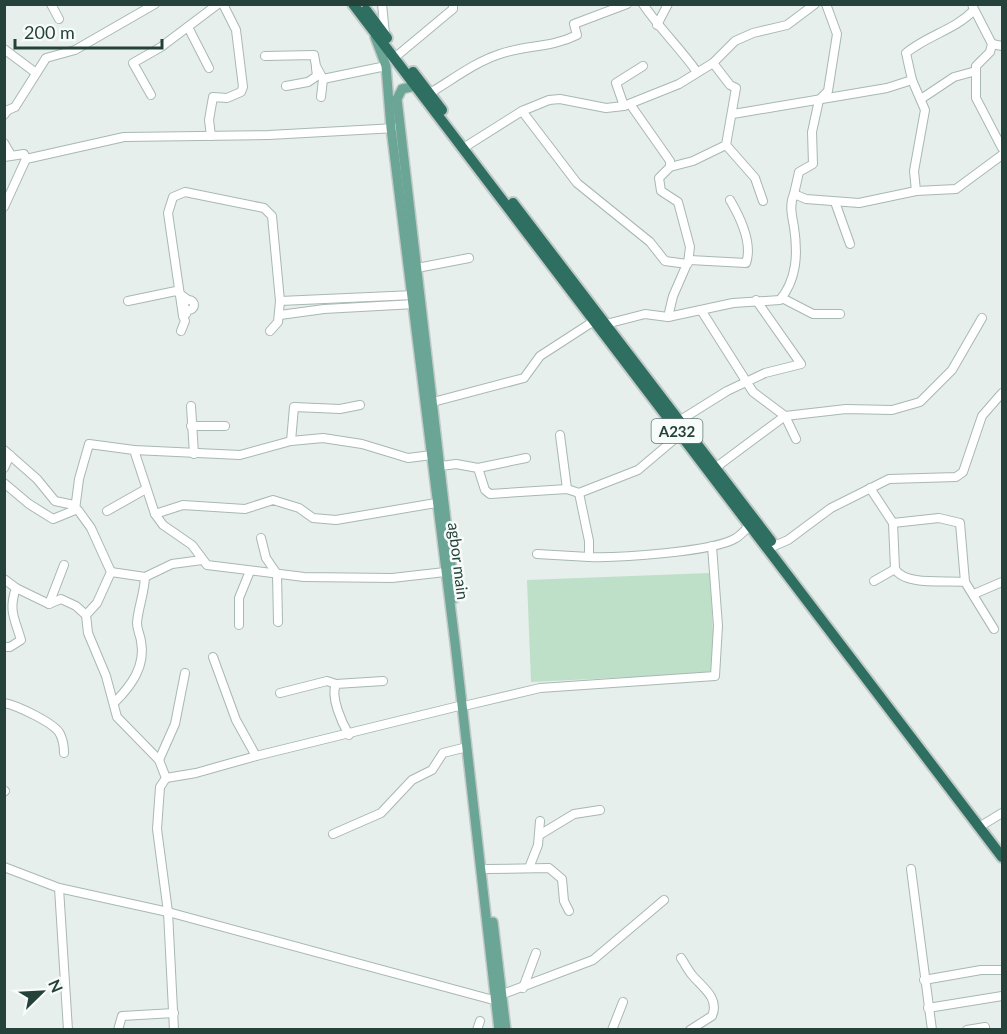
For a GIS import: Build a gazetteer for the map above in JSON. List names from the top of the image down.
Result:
{
  "streets": {
    "highway": ["A232"],
    "main road": ["agbor main"]
  },
  "crossings": [
    ["A232", "agbor main"]
  ],
  "scale_bar": "200 m",
  "north": "top right"
}
